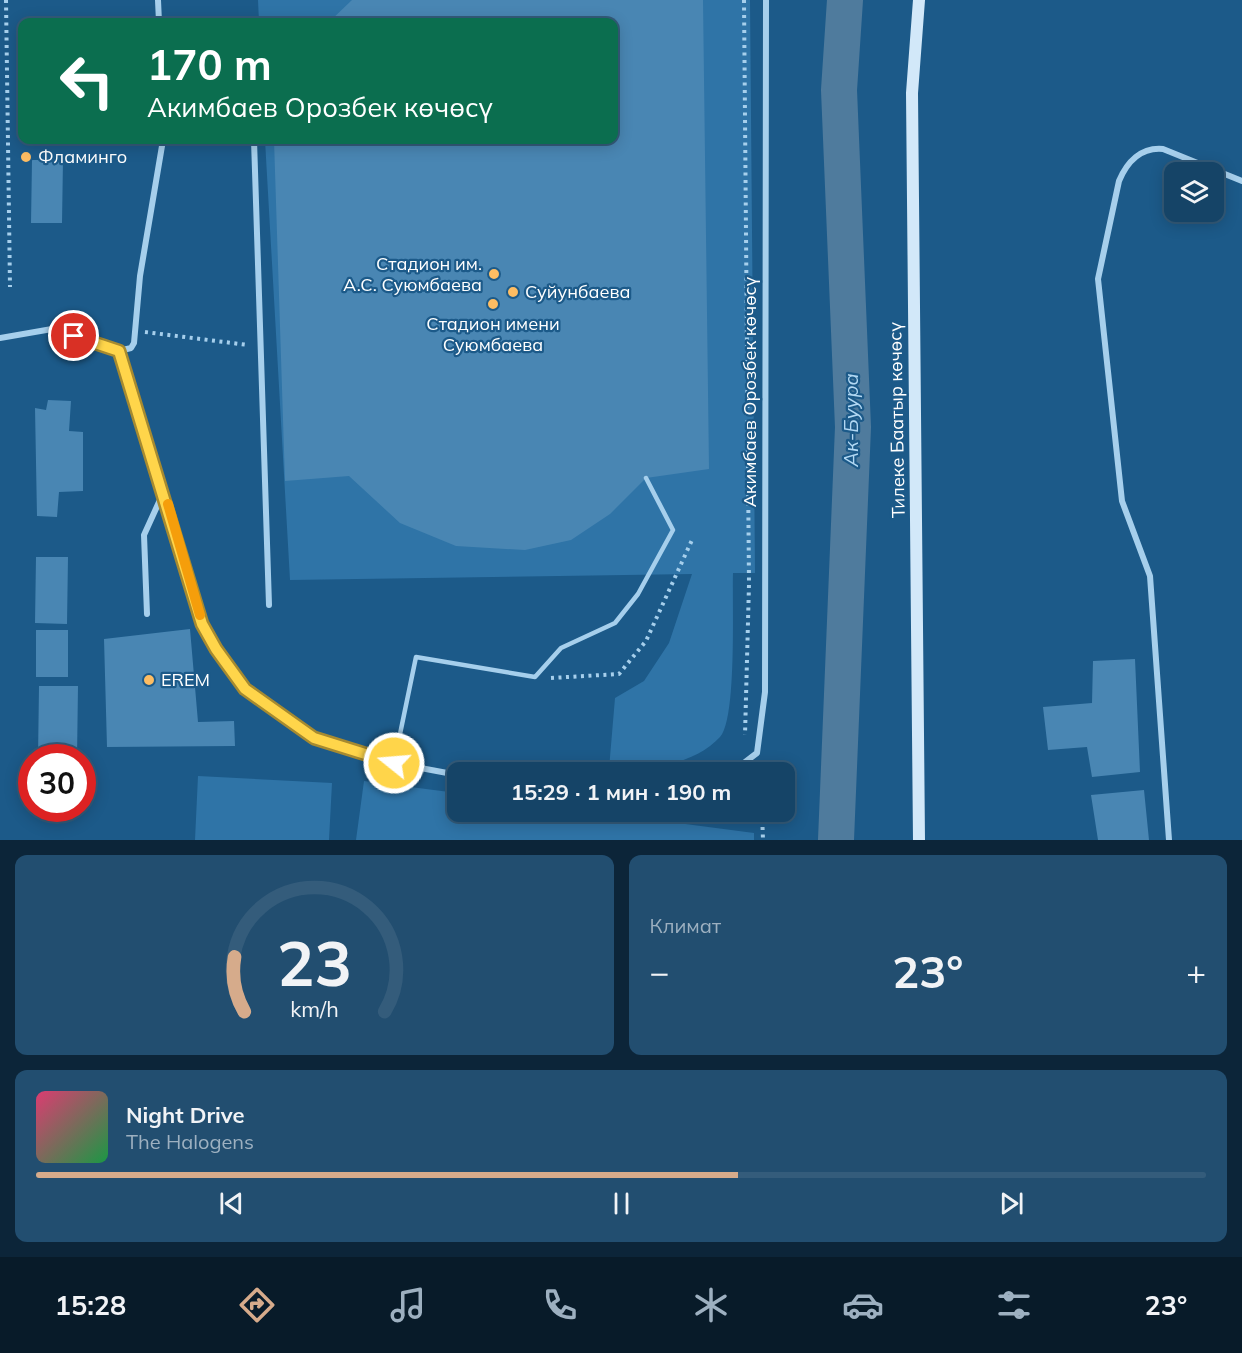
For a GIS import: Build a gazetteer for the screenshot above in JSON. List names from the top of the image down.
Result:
{
  "streets": {
    "street": ["Акимбаев Орозбек көчөсү", "Тилеке Баатыр көчөсү"]
  },
  "water": ["Ак-Буура"],
  "places": [
    "Фламинго",
    "Стадион им. А.С. Суюмбаева",
    "Суйунбаева",
    "Стадион имени Суюмбаева",
    "EREM"
  ],
  "page": {
    "turn": ["170 m", "Акимбаев Орозбек көчөсү"],
    "limit": "30",
    "trip": "15:29 · 1 мин · 190 m",
    "tile": "Климат",
    "heat": ["−", "23°", "+"],
    "song": ["Night Drive", "The Halogens"],
    "tabs": ["15:28", "23°"],
    "gauge": ["23", "km/h"]
  }
}
